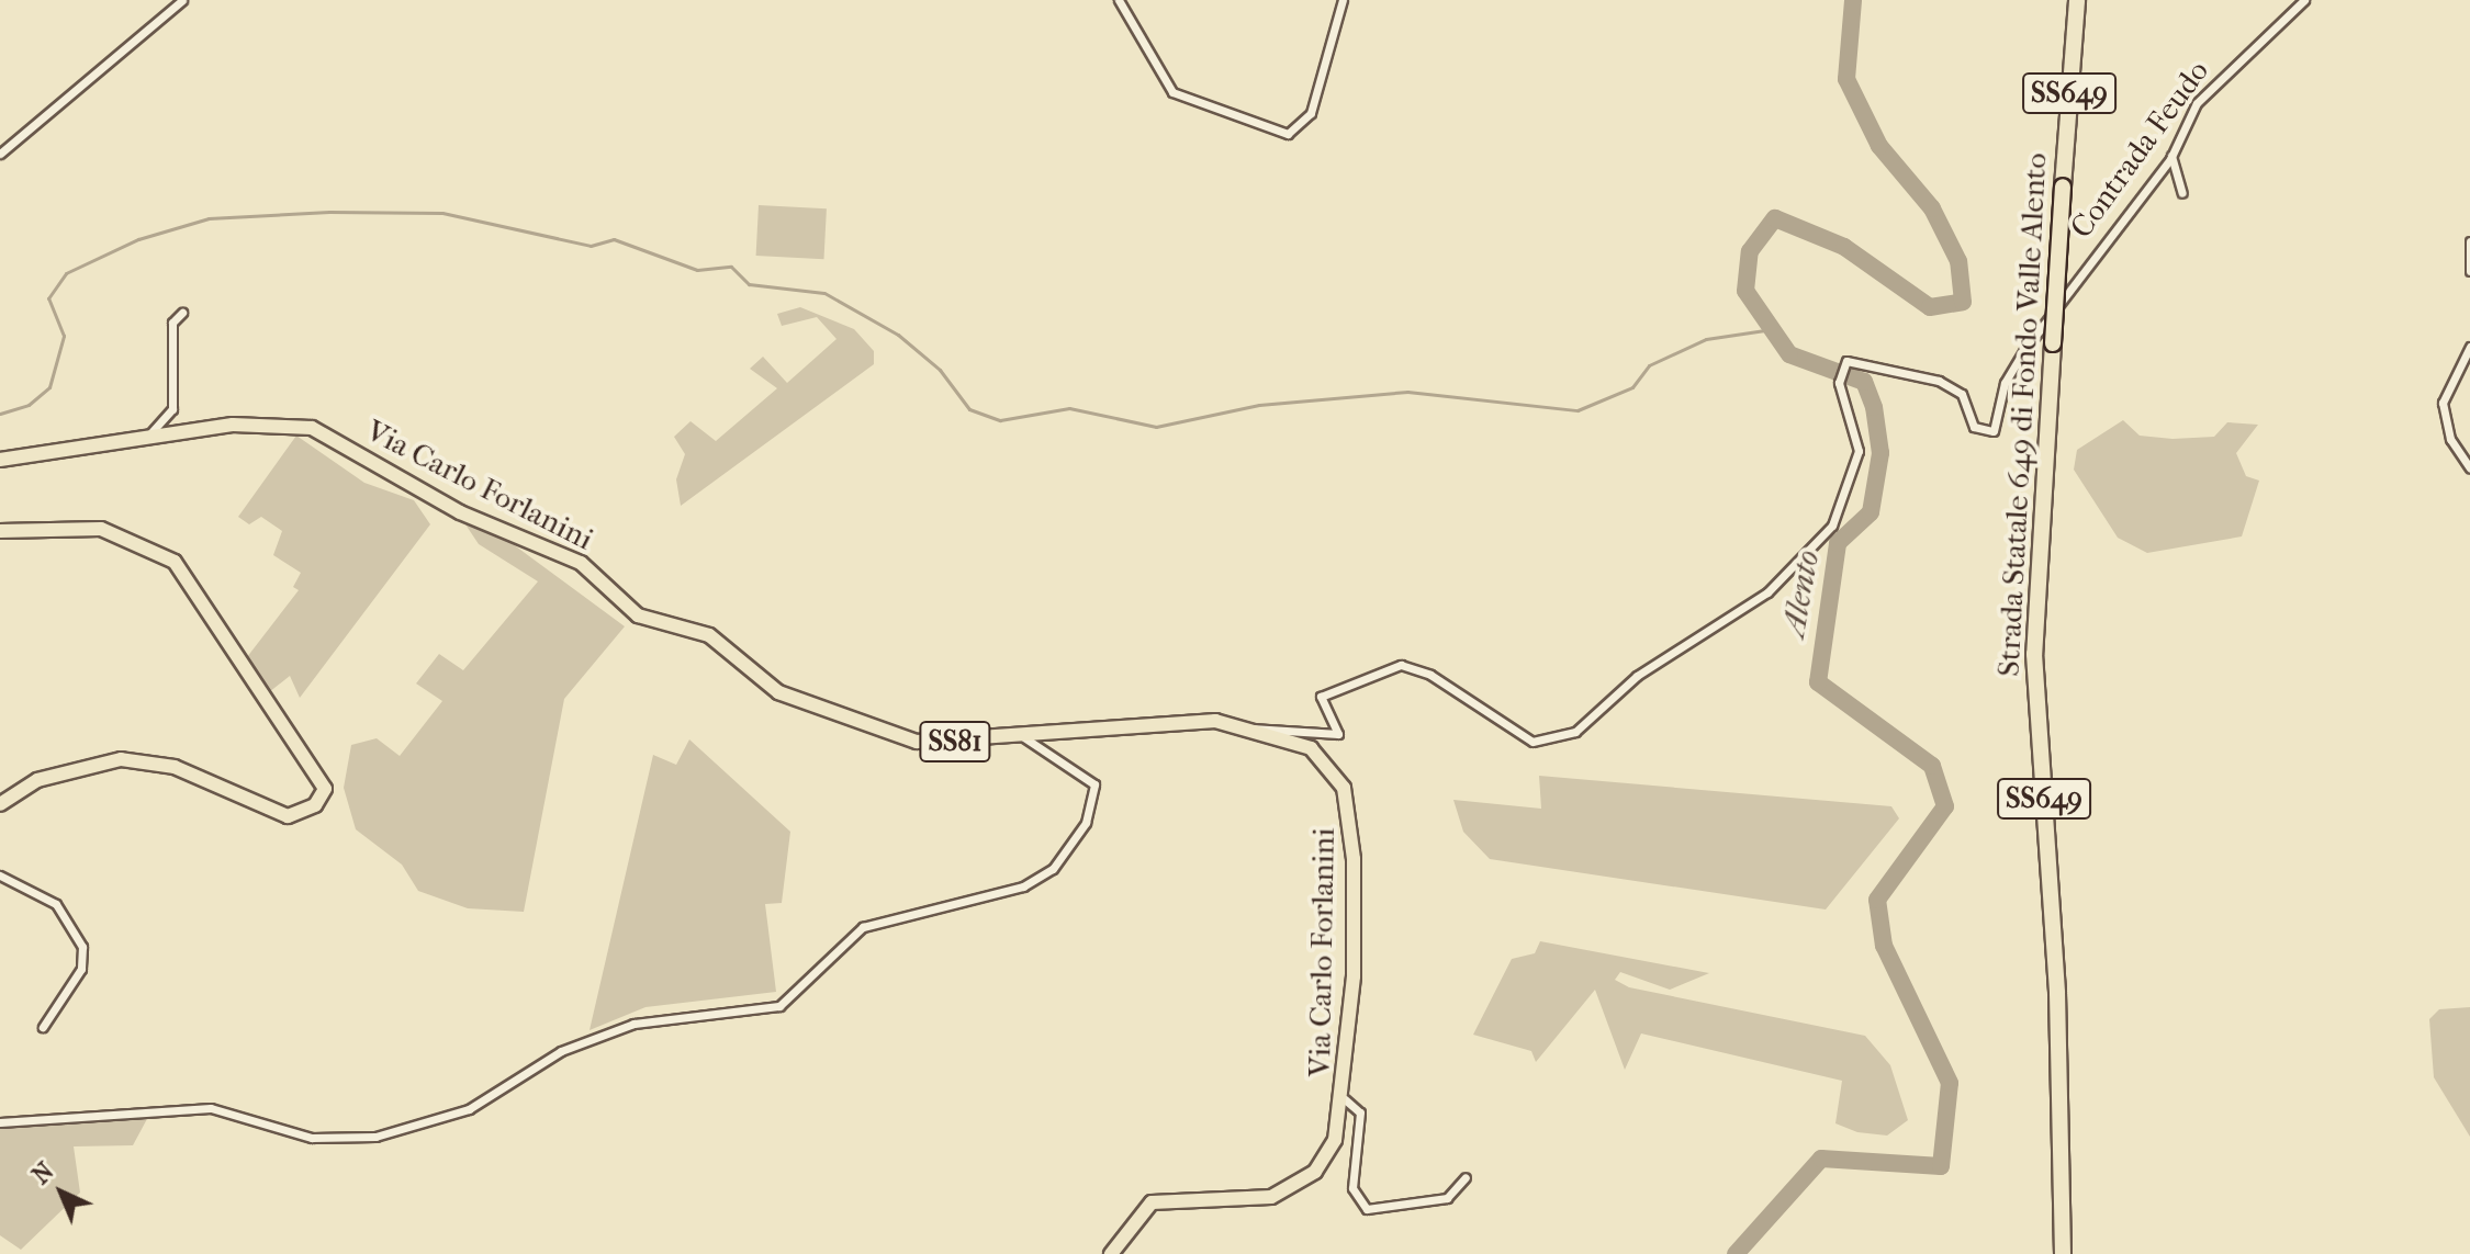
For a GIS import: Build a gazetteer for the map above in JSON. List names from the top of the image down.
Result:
{
  "streets": {
    "highway": ["SS649", "Strada Statale 649 di Fondo Valle Alento"],
    "main road": ["Via Carlo Forlanini", "SS81"],
    "street": ["Contrada Feudo"]
  },
  "crossings": [
    ["Contrada Feudo", "Via Carlo Forlanini"]
  ],
  "water": ["Alento"],
  "north": "top left"
}
